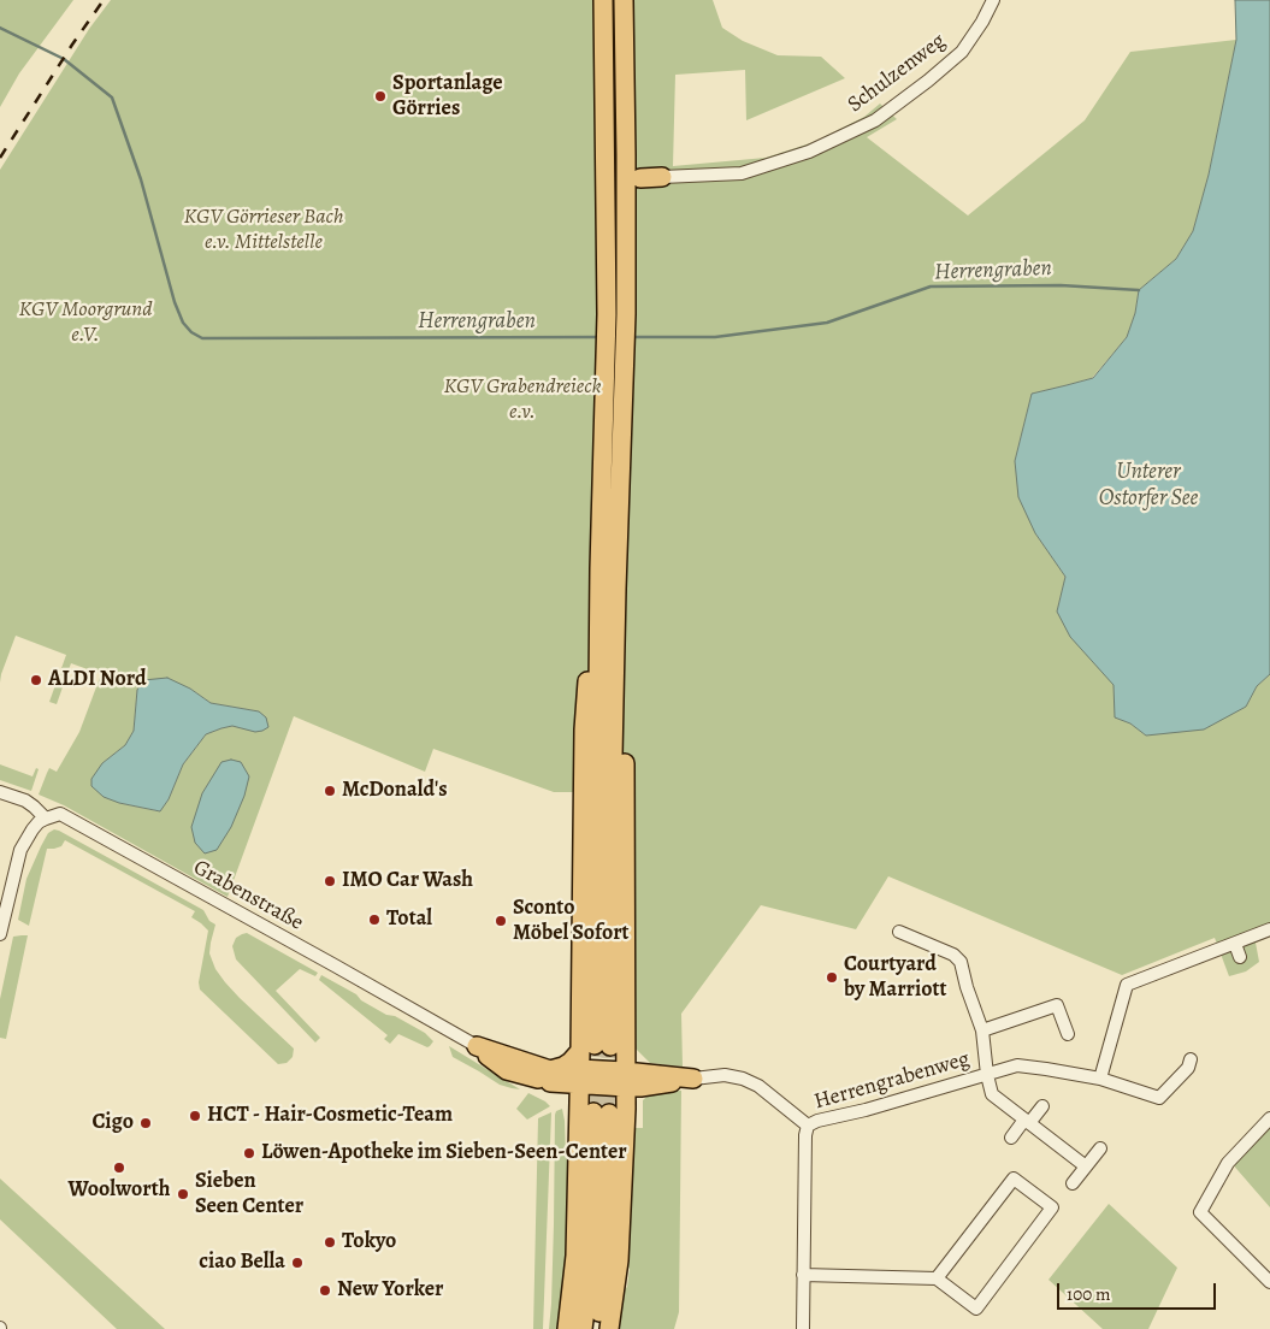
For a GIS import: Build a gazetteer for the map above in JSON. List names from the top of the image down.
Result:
{
  "streets": {
    "street": ["Schulzenweg", "Grabenstraße", "Herrengrabenweg"]
  },
  "water": ["Herrengraben", "Unterer Ostorfer See"],
  "parks": ["KGV Görrieser Bach e.v. Mittelstelle", "KGV Moorgrund e.V.", "KGV Grabendreieck e.v."],
  "places": [
    "Sportanlage Görries",
    "ALDI Nord",
    "McDonald's",
    "IMO Car Wash",
    "Total",
    "Sconto Möbel Sofort",
    "Courtyard by Marriott",
    "HCT - Hair-Cosmetic-Team",
    "Cigo",
    "Löwen-Apotheke im Sieben-Seen-Center",
    "Woolworth",
    "Sieben Seen Center",
    "Tokyo",
    "ciao Bella",
    "New Yorker"
  ],
  "scale_bar": "100 m"
}
